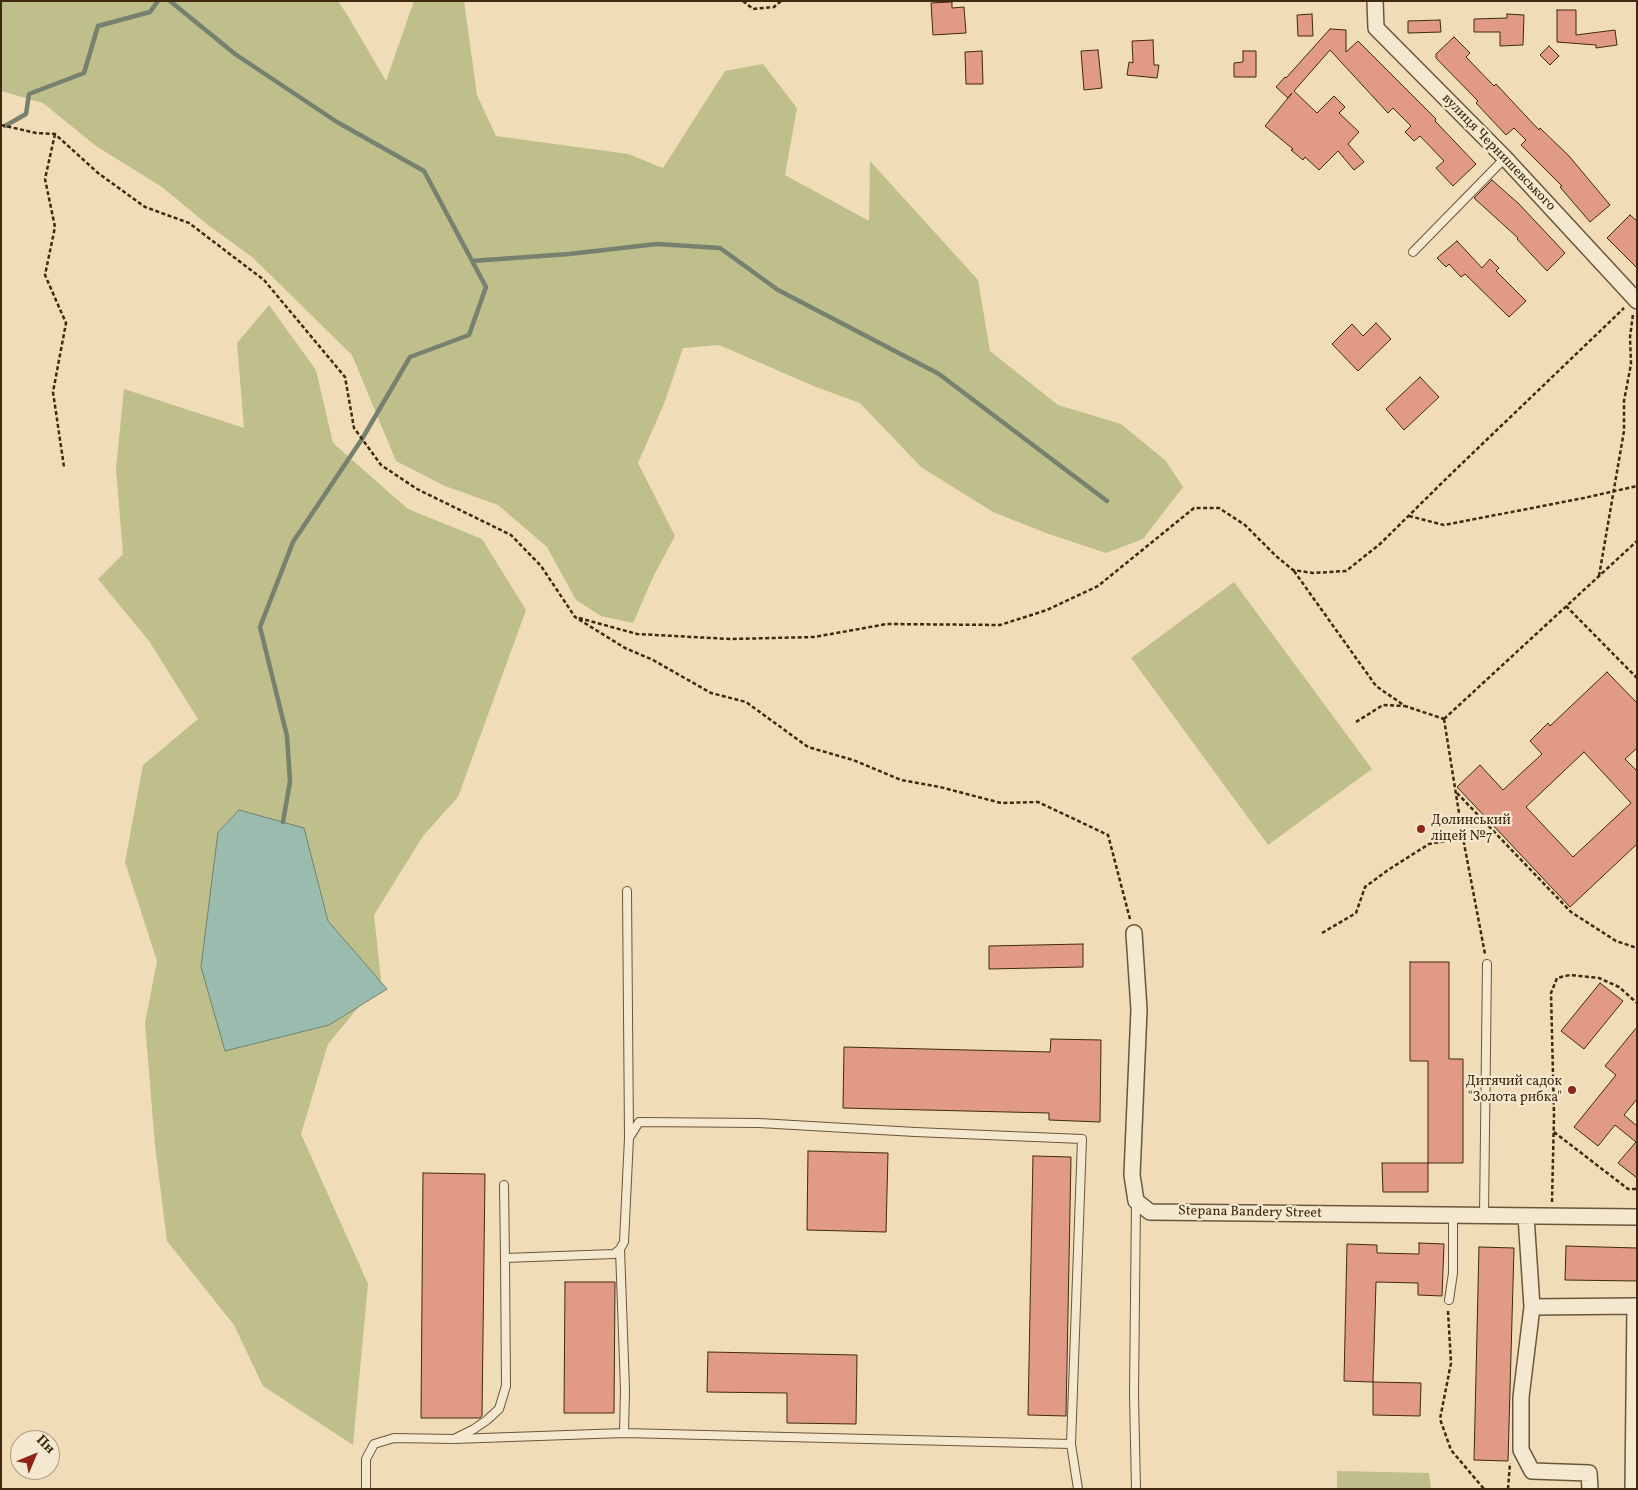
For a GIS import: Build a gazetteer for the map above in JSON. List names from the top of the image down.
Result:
{
  "streets": {
    "street": ["вулиця Чернишевського", "Stepana Bandery Street"]
  },
  "places": ["Долинський ліцей №7", "Дитячий садок \"Золота рибка\""],
  "north": "top right"
}
